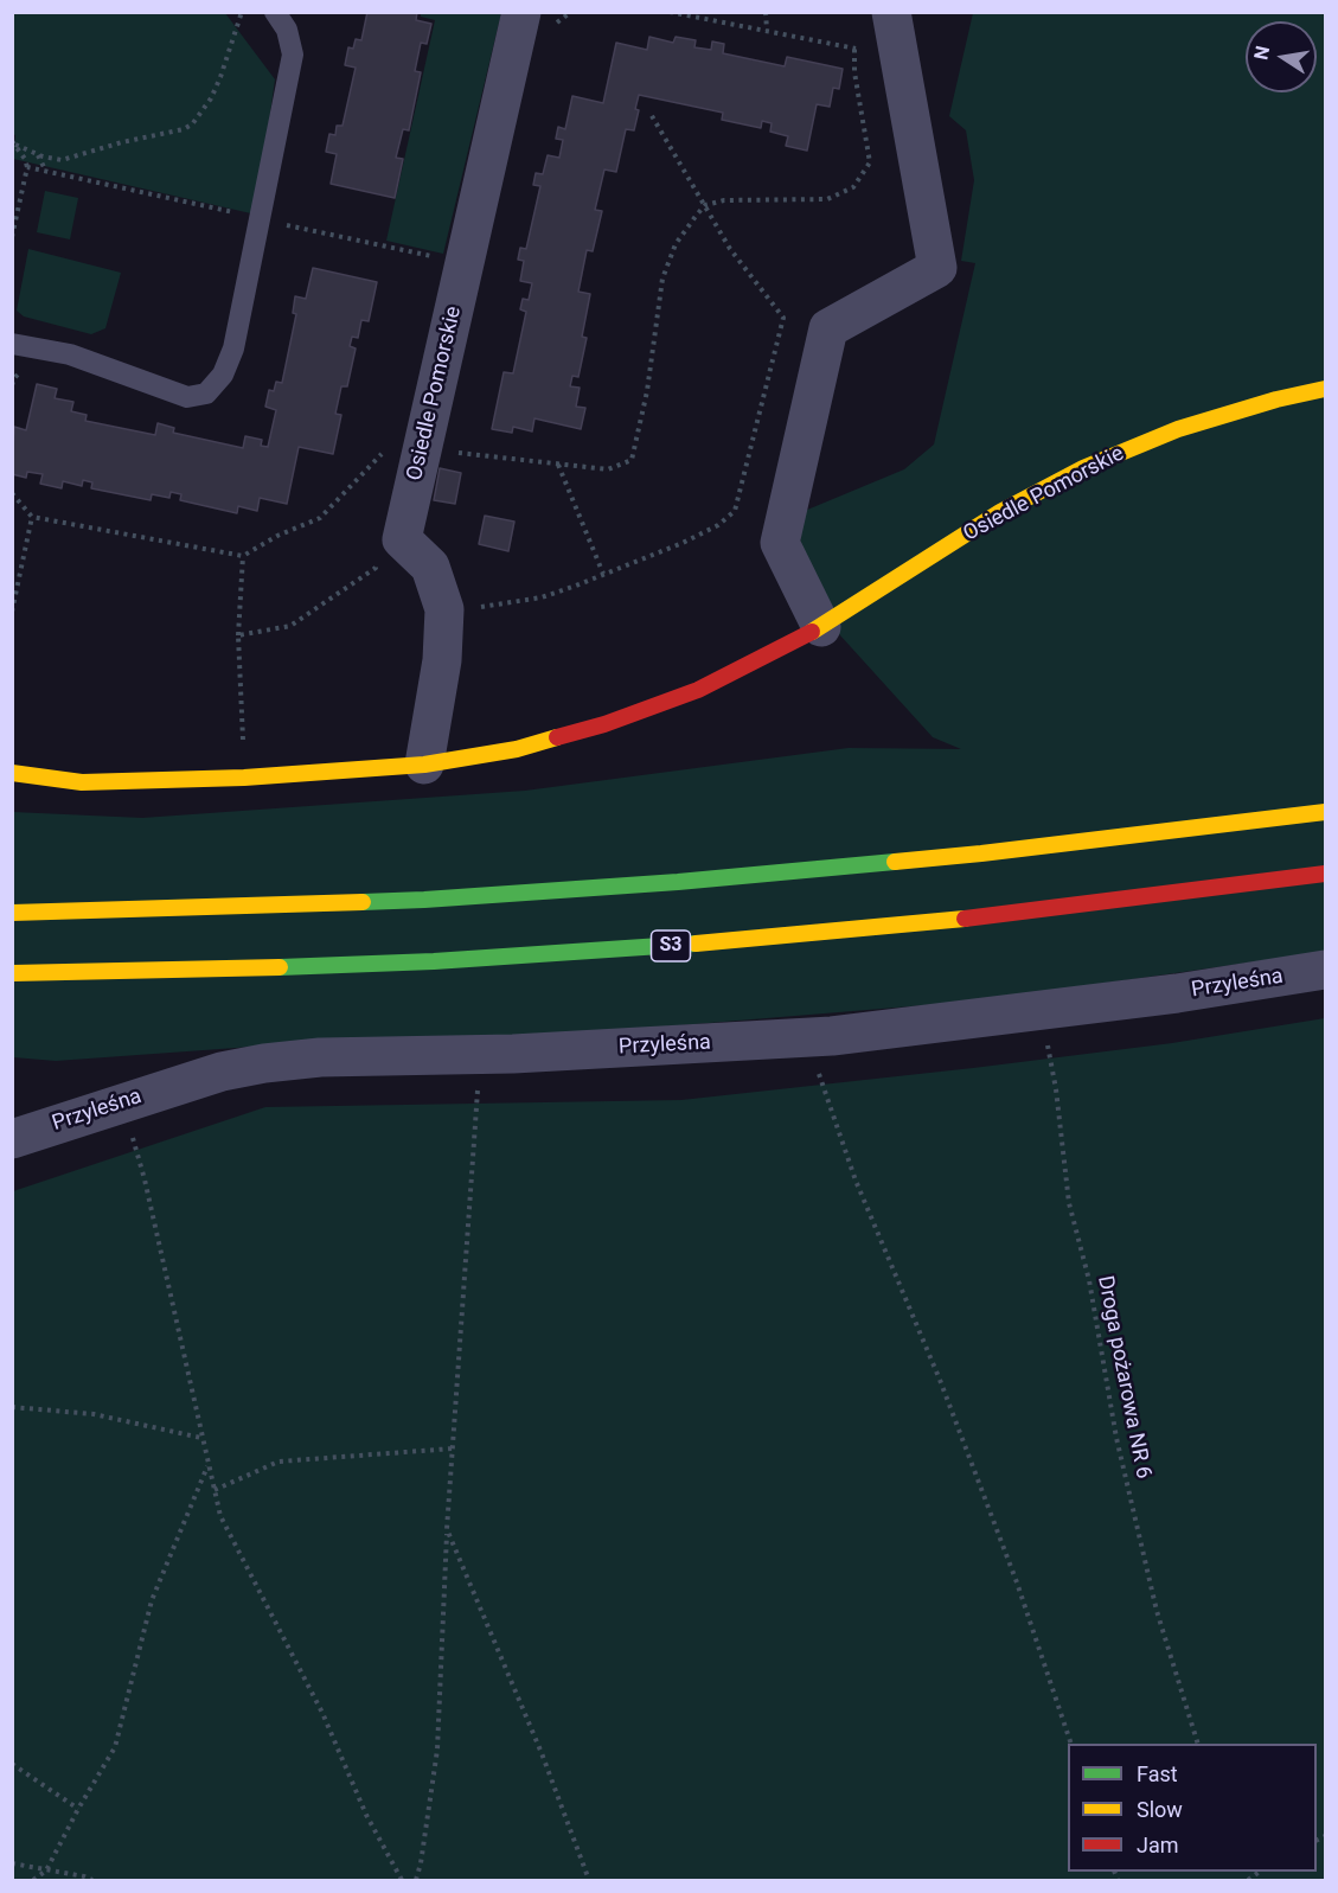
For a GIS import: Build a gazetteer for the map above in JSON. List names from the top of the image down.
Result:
{
  "streets": {
    "main road": ["Osiedle Pomorskie", "S3"],
    "street": ["Przyleśna"],
    "path": ["Droga pożarowa NR 6"]
  },
  "crossings": [
    ["Przyleśna", "Droga pożarowa NR 6"]
  ],
  "legend": ["Fast", "Slow", "Jam"],
  "north": "left"
}
